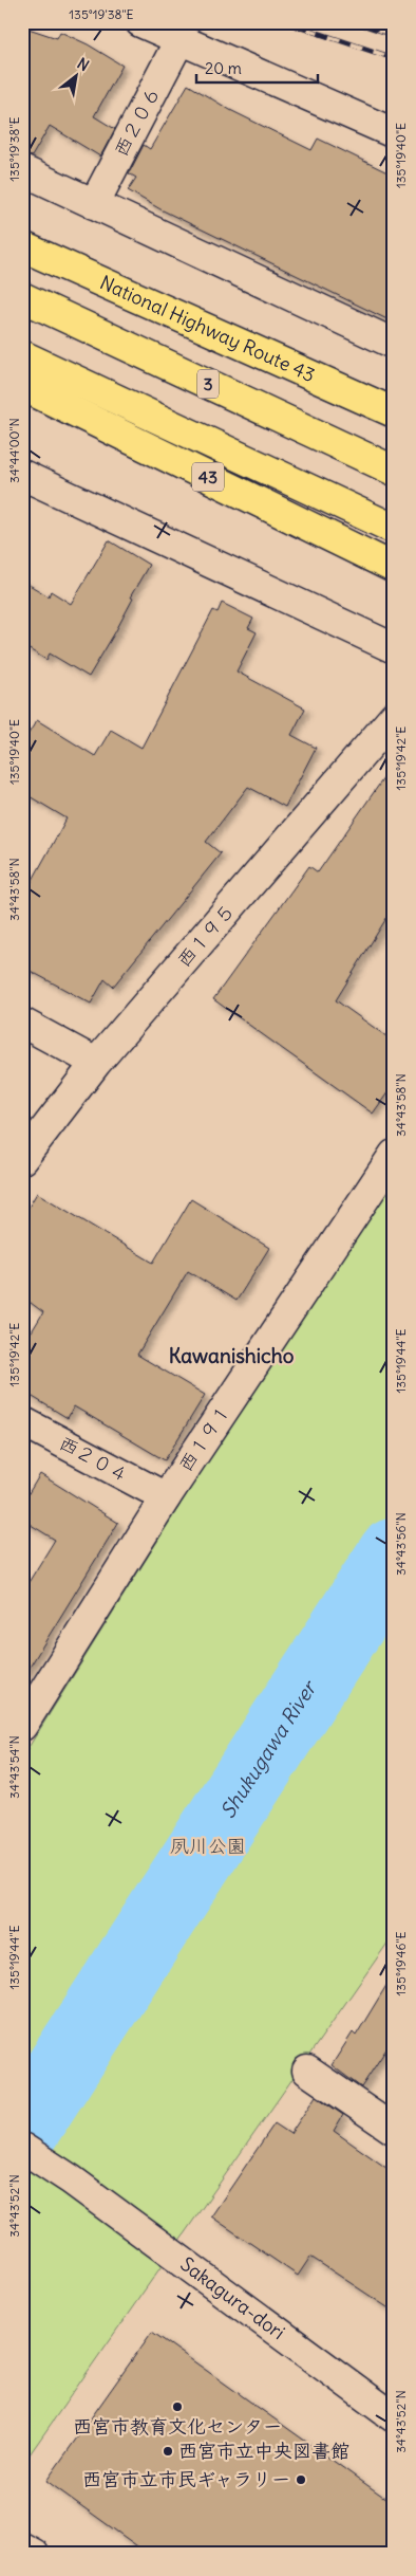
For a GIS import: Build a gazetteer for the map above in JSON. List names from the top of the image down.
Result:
{
  "streets": {
    "highway": ["National Highway Route 43", "3", "43"],
    "street": [
      "西２０６",
      "西１９５",
      "西１９１",
      "西２０４",
      "Sakagura-dori"
    ]
  },
  "crossings": [
    ["西１９１", "西２０４"]
  ],
  "districts": ["Kawanishicho"],
  "water": ["Shukugawa River"],
  "parks": ["夙川公園"],
  "places": ["西宮市教育文化センター", "西宮市立中央図書館", "西宮市立市民ギャラリー"],
  "scale_bar": "20 m",
  "north": "top right",
  "coordinates": [
    "135°19'38\"E",
    "135°19'40\"E",
    "34°44'00\"N",
    "135°19'42\"E",
    "34°43'58\"N",
    "135°19'44\"E",
    "34°43'56\"N",
    "34°43'54\"N",
    "135°19'46\"E",
    "34°43'52\"N"
  ]
}
